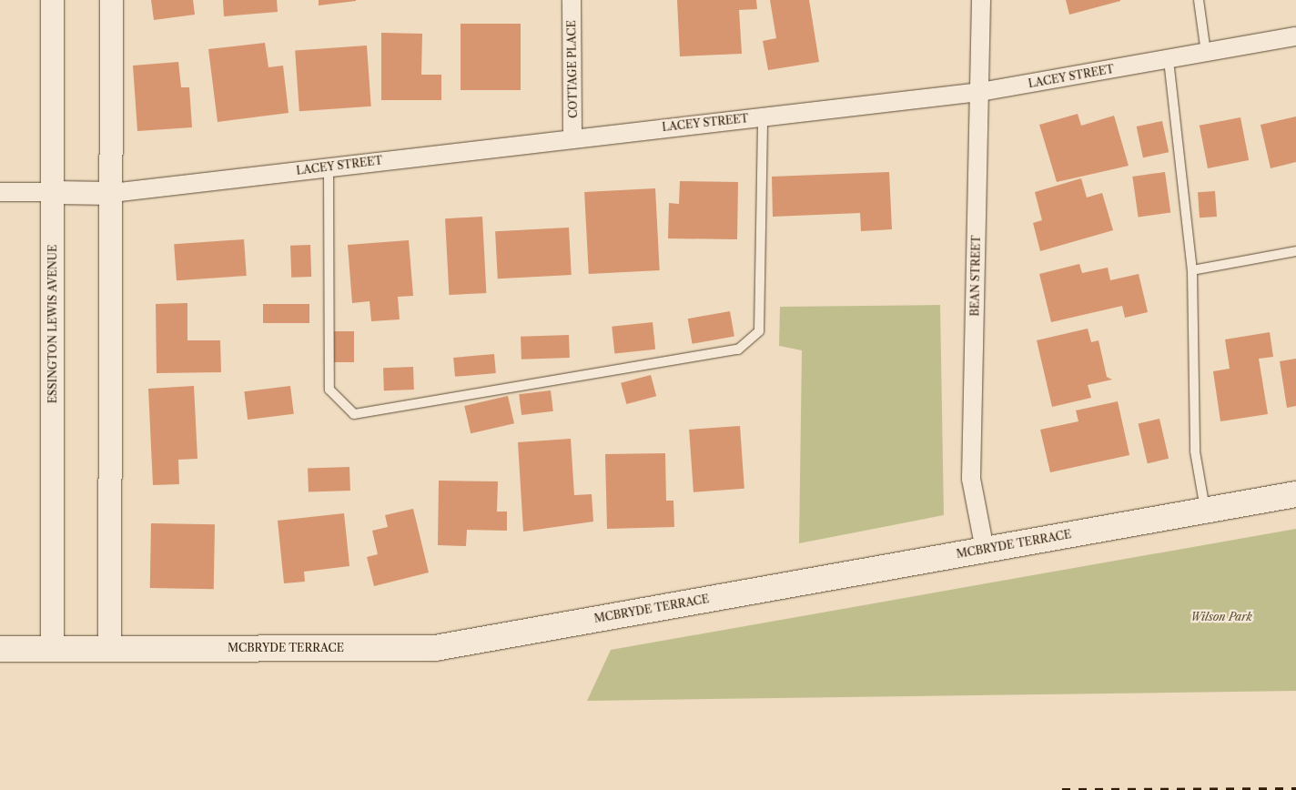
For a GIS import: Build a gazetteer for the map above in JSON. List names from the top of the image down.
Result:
{
  "streets": {
    "main road": ["MCBRYDE TERRACE"],
    "street": [
      "COTTAGE PLACE",
      "LACEY STREET",
      "BEAN STREET",
      "ESSINGTON LEWIS AVENUE"
    ]
  },
  "crossings": [
    ["COTTAGE PLACE", "LACEY STREET"],
    ["LACEY STREET", "BEAN STREET"],
    ["BEAN STREET", "MCBRYDE TERRACE"],
    ["ESSINGTON LEWIS AVENUE", "MCBRYDE TERRACE"]
  ],
  "parks": ["Wilson Park"]
}
